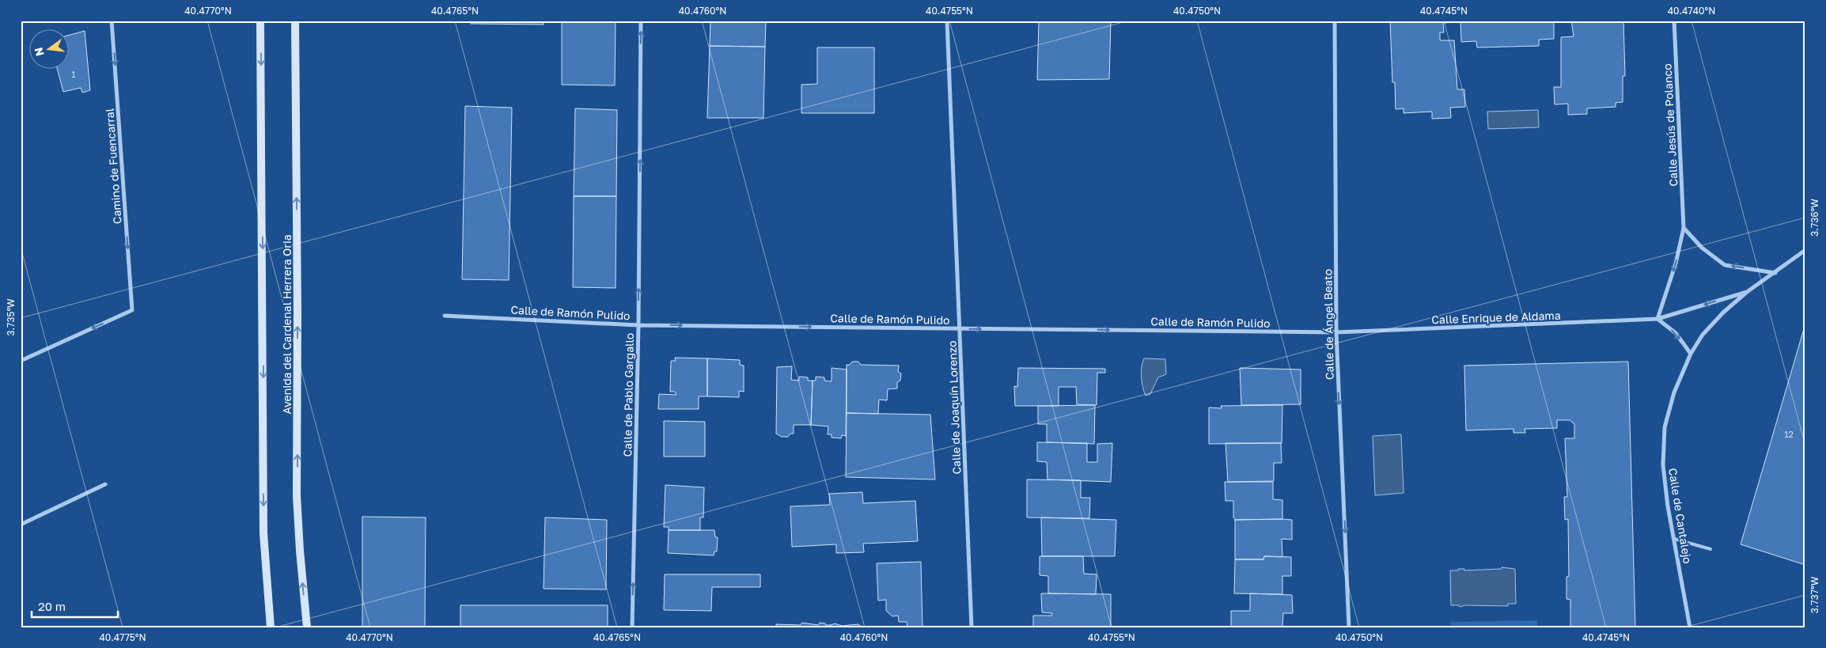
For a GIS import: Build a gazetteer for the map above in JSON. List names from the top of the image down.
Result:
{
  "streets": {
    "main road": ["Avenida del Cardenal Herrera Oria"],
    "street": [
      "Calle Jesús de Polanco",
      "Camino de Fuencarral",
      "Calle de Ramón Pulido",
      "Calle Enrique de Aldama",
      "Calle de Ángel Beato",
      "Calle de Pablo Gargallo",
      "Calle de Joaquín Lorenzo",
      "Calle de Cantalejo"
    ]
  },
  "crossings": [
    ["Calle Jesús de Polanco", "Calle Enrique de Aldama"],
    ["Calle de Ramón Pulido", "Calle Enrique de Aldama"],
    ["Calle de Ramón Pulido", "Calle de Ángel Beato"],
    ["Calle de Ramón Pulido", "Calle de Pablo Gargallo"],
    ["Calle de Ramón Pulido", "Calle de Joaquín Lorenzo"],
    ["Calle Enrique de Aldama", "Calle de Ángel Beato"],
    ["Calle Enrique de Aldama", "Calle de Cantalejo"]
  ],
  "one_way": [
    "Camino de Fuencarral",
    "Calle de Ramón Pulido",
    "Calle de Ángel Beato",
    "Calle de Pablo Gargallo"
  ],
  "house_numbers": ["1", "12"],
  "scale_bar": "20 m",
  "north": "left",
  "coordinates": [
    "40.4770°N",
    "40.4765°N",
    "40.4760°N",
    "40.4755°N",
    "40.4750°N",
    "40.4745°N",
    "40.4740°N",
    "3.736°W",
    "3.735°W",
    "3.737°W",
    "40.4775°N"
  ]
}
